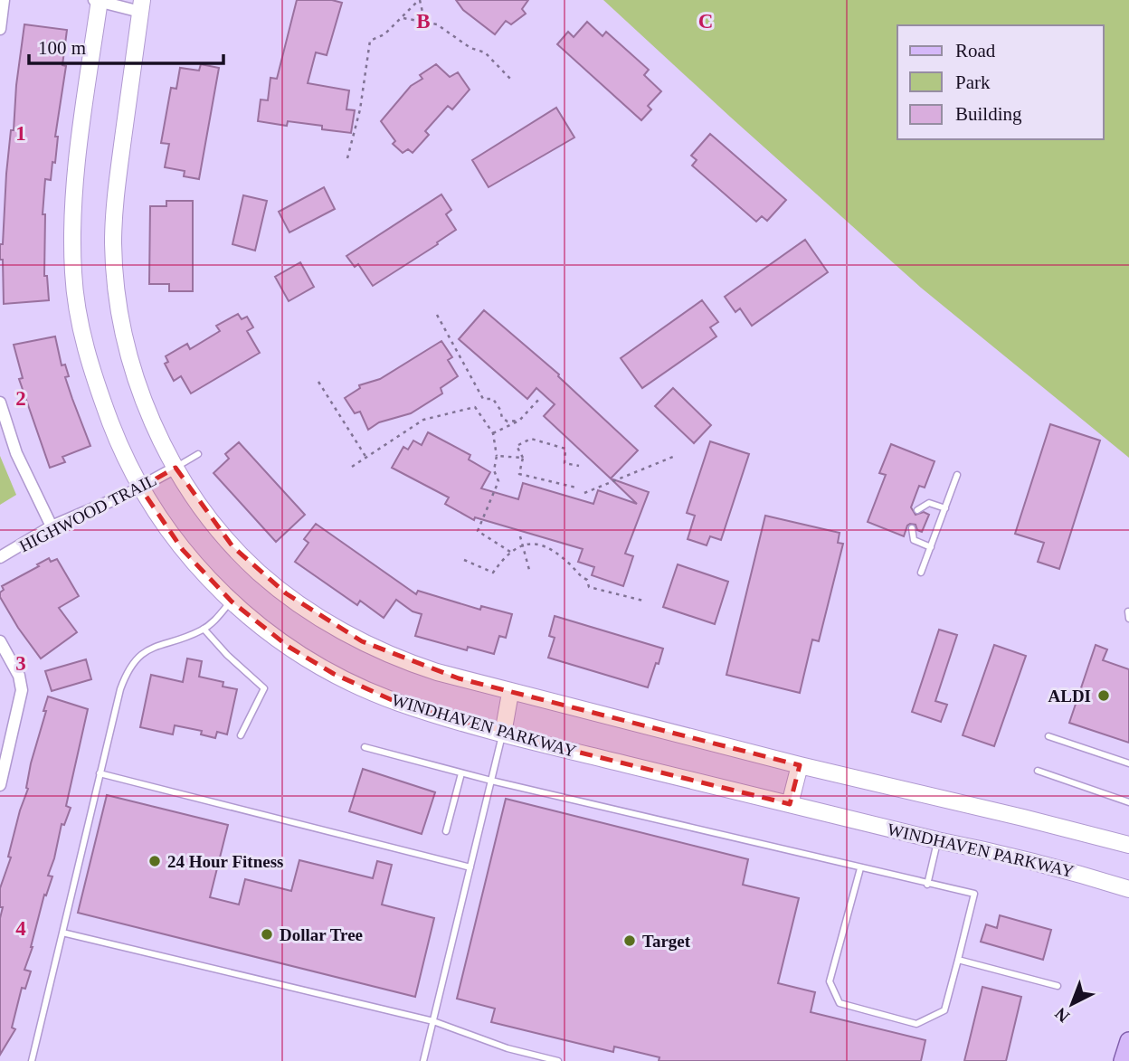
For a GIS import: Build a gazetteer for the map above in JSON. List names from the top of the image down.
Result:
{
  "streets": {
    "main road": ["WINDHAVEN PARKWAY"],
    "street": ["HIGHWOOD TRAIL"]
  },
  "crossings": [
    ["HIGHWOOD TRAIL", "WINDHAVEN PARKWAY"]
  ],
  "places": [
    "ALDI",
    "24 Hour Fitness",
    "Dollar Tree",
    "Target"
  ],
  "legend": ["Road", "Park", "Building"],
  "scale_bar": "100 m",
  "north": "bottom left",
  "grid": {
    "columns": ["B", "C"],
    "rows": [
      "1",
      "2",
      "3",
      "4"
    ]
  }
}
